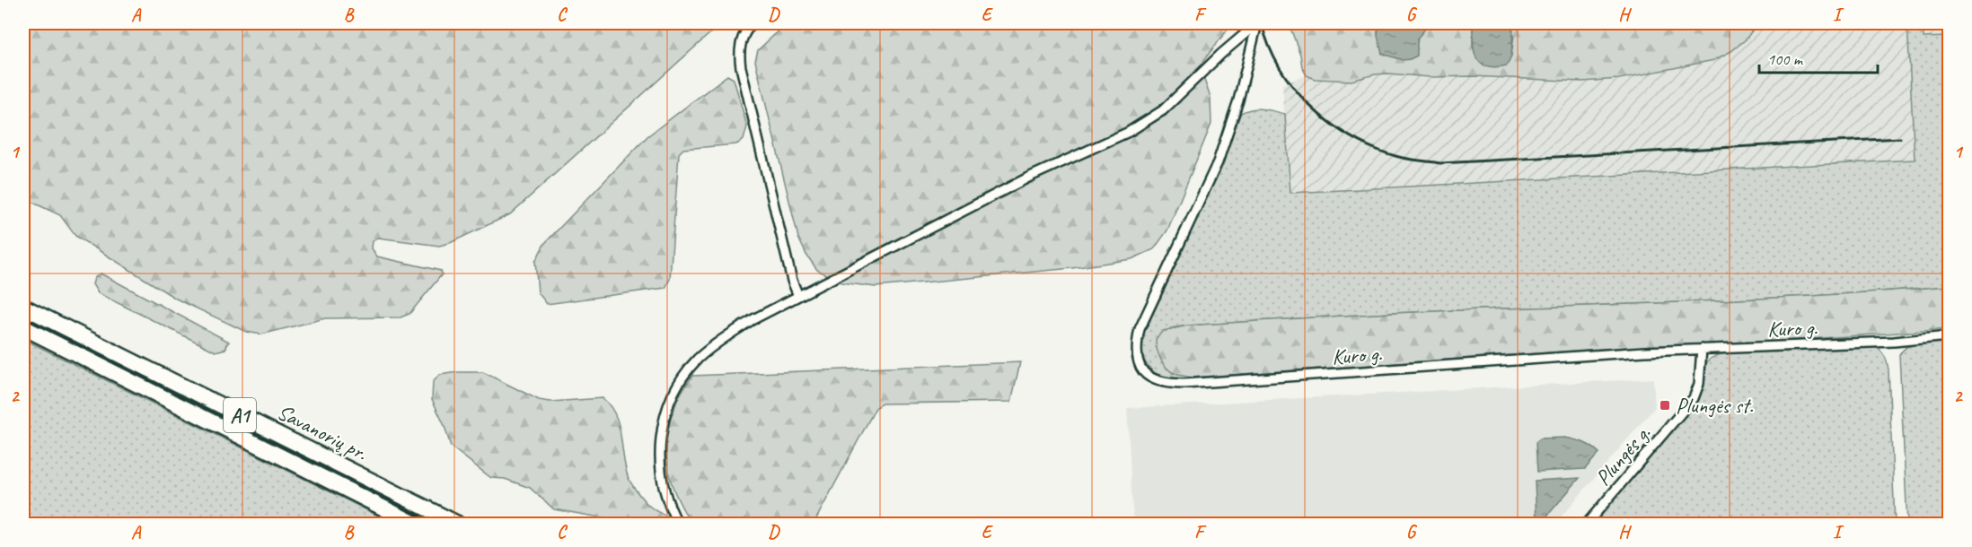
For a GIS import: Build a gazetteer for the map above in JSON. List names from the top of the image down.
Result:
{
  "streets": {
    "highway": ["A1", "Savanorių pr."],
    "street": ["Kuro g.", "Plungės g."]
  },
  "crossings": [
    ["Kuro g.", "Plungės g."]
  ],
  "places": {
    "transit": ["Plungės st."]
  },
  "scale_bar": "100 m",
  "grid": {
    "columns": [
      "A",
      "B",
      "C",
      "D",
      "E",
      "F",
      "G",
      "H",
      "I"
    ],
    "rows": ["1", "2"]
  }
}
